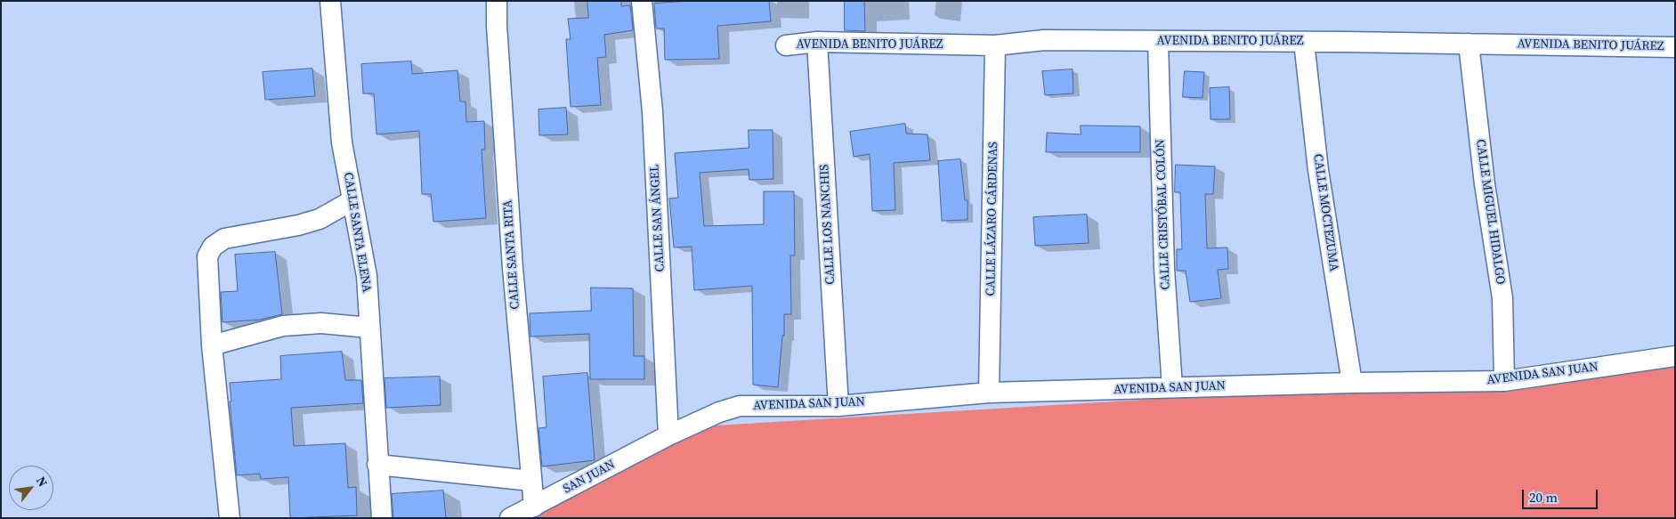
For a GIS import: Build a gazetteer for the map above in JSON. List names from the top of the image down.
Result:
{
  "streets": {
    "street": [
      "AVENIDA BENITO JUÁREZ",
      "CALLE MIGUEL HIDALGO",
      "CALLE MOCTEZUMA",
      "CALLE CRISTÓBAL COLÓN",
      "CALLE SAN ÁNGEL",
      "CALLE LÁZARO CÁRDENAS",
      "CALLE LOS NANCHIS",
      "CALLE SANTA ELENA",
      "CALLE SANTA RITA",
      "AVENIDA SAN JUAN",
      "SAN JUAN"
    ]
  },
  "crossings": [
    ["AVENIDA BENITO JUÁREZ", "CALLE MIGUEL HIDALGO"],
    ["AVENIDA BENITO JUÁREZ", "CALLE MOCTEZUMA"],
    ["AVENIDA BENITO JUÁREZ", "CALLE CRISTÓBAL COLÓN"],
    ["AVENIDA BENITO JUÁREZ", "CALLE LÁZARO CÁRDENAS"],
    ["AVENIDA BENITO JUÁREZ", "CALLE LOS NANCHIS"],
    ["CALLE MIGUEL HIDALGO", "AVENIDA SAN JUAN"],
    ["CALLE MOCTEZUMA", "AVENIDA SAN JUAN"],
    ["CALLE CRISTÓBAL COLÓN", "AVENIDA SAN JUAN"],
    ["CALLE SAN ÁNGEL", "AVENIDA SAN JUAN"],
    ["CALLE SAN ÁNGEL", "SAN JUAN"],
    ["CALLE LÁZARO CÁRDENAS", "AVENIDA SAN JUAN"],
    ["CALLE LOS NANCHIS", "AVENIDA SAN JUAN"],
    ["CALLE SANTA RITA", "SAN JUAN"],
    ["AVENIDA SAN JUAN", "SAN JUAN"]
  ],
  "scale_bar": "20 m",
  "north": "top right"
}
